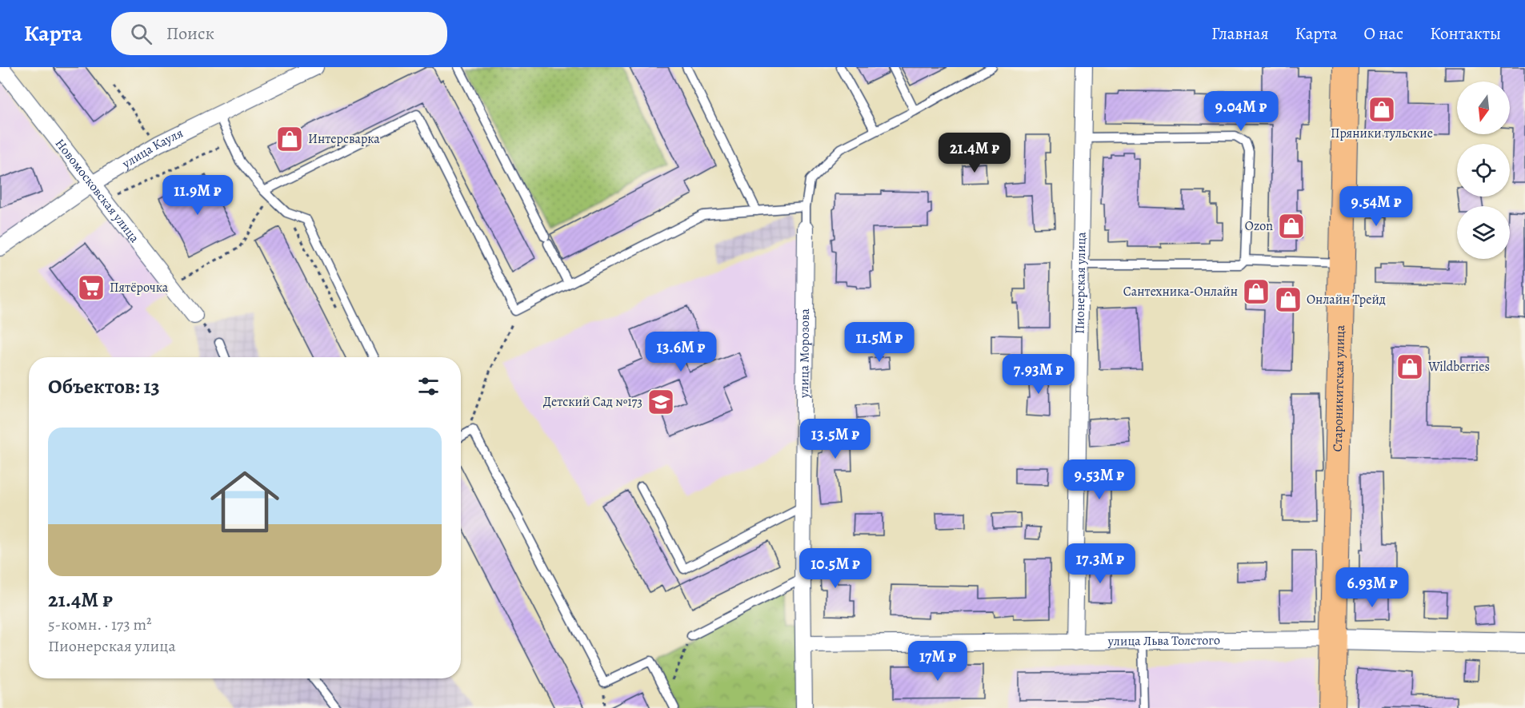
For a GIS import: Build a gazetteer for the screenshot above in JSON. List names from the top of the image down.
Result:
{
  "streets": {
    "main road": ["Староникитская улица"],
    "street": [
      "улица Кауля",
      "Новомосковская улица",
      "Пионерская улица",
      "улица Морозова",
      "улица Льва Толстого"
    ]
  },
  "crossings": [
    ["улица Кауля", "Новомосковская улица"],
    ["Пионерская улица", "улица Льва Толстого"],
    ["улица Морозова", "улица Льва Толстого"],
    ["Староникитская улица", "улица Льва Толстого"]
  ],
  "places": {
    "shop": [
      "Пряники тульские",
      "Интерсварка",
      "Ozon",
      "Сантехника-Онлайн",
      "Онлайн Трейд",
      "Wildberries"
    ],
    "supermarket": ["Пятёрочка"],
    "school or university": ["Детский Сад №173"]
  },
  "north": "bottom",
  "page": {
    "header": "Карта",
    "search": "Поиск",
    "nav": [
      "Главная",
      "Карта",
      "О нас",
      "Контакты"
    ],
    "price": [
      "9.04M ₽",
      "21.4M ₽",
      "11.9M ₽",
      "9.54M ₽",
      "11.5M ₽",
      "13.6M ₽",
      "7.93M ₽",
      "13.5M ₽",
      "9.53M ₽",
      "17.3M ₽",
      "10.5M ₽",
      "6.93M ₽",
      "17M ₽"
    ],
    "heading": "Объектов: 13",
    "list": [
      {
        "name": "21.4M ₽",
        "note": "5-комн. · 173 m² · Пионерская улица"
      }
    ]
  }
}
